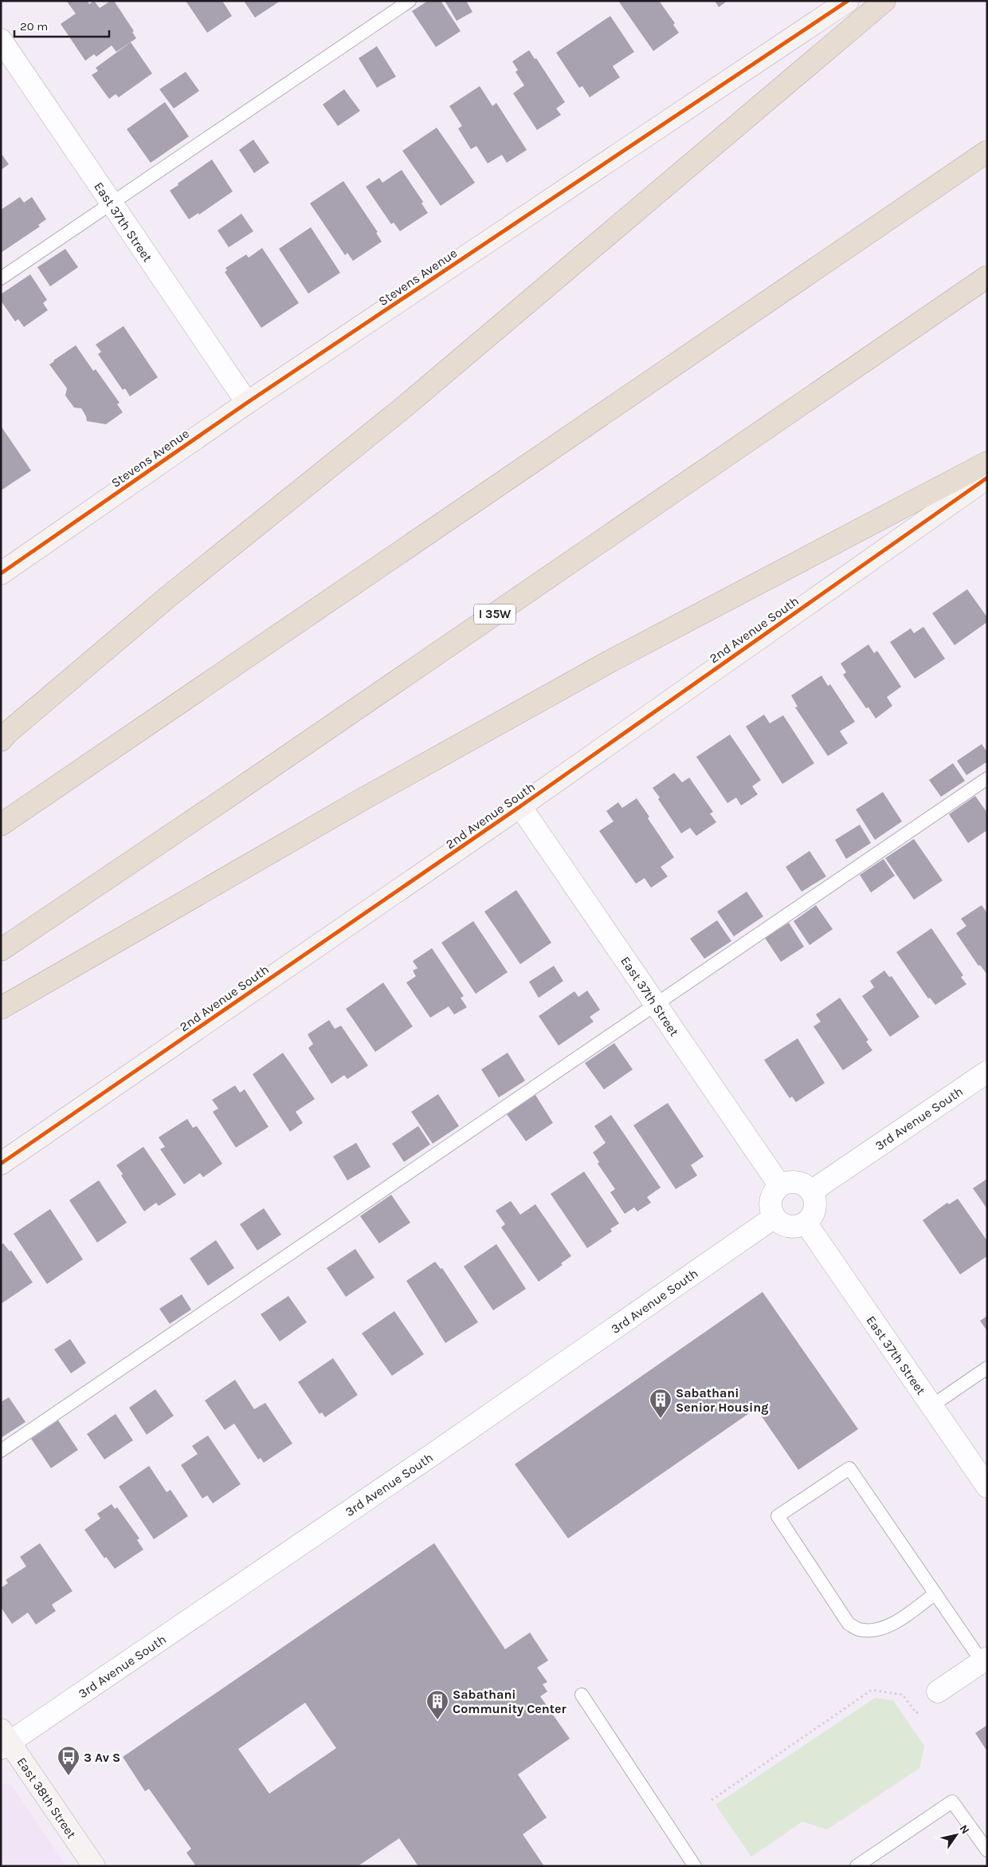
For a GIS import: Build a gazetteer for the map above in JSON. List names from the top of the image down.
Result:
{
  "streets": {
    "highway": ["I 35W"],
    "street": [
      "East 37th Street",
      "Stevens Avenue",
      "2nd Avenue South",
      "3rd Avenue South",
      "East 38th Street"
    ]
  },
  "crossings": [
    ["East 37th Street", "Stevens Avenue"],
    ["East 37th Street", "2nd Avenue South"],
    ["East 37th Street", "3rd Avenue South"],
    ["3rd Avenue South", "East 38th Street"]
  ],
  "places": {
    "building": ["Sabathani Senior Housing", "Sabathani Community Center"],
    "bus stop": ["3 Av S"]
  },
  "scale_bar": "20 m",
  "north": "top right"
}
